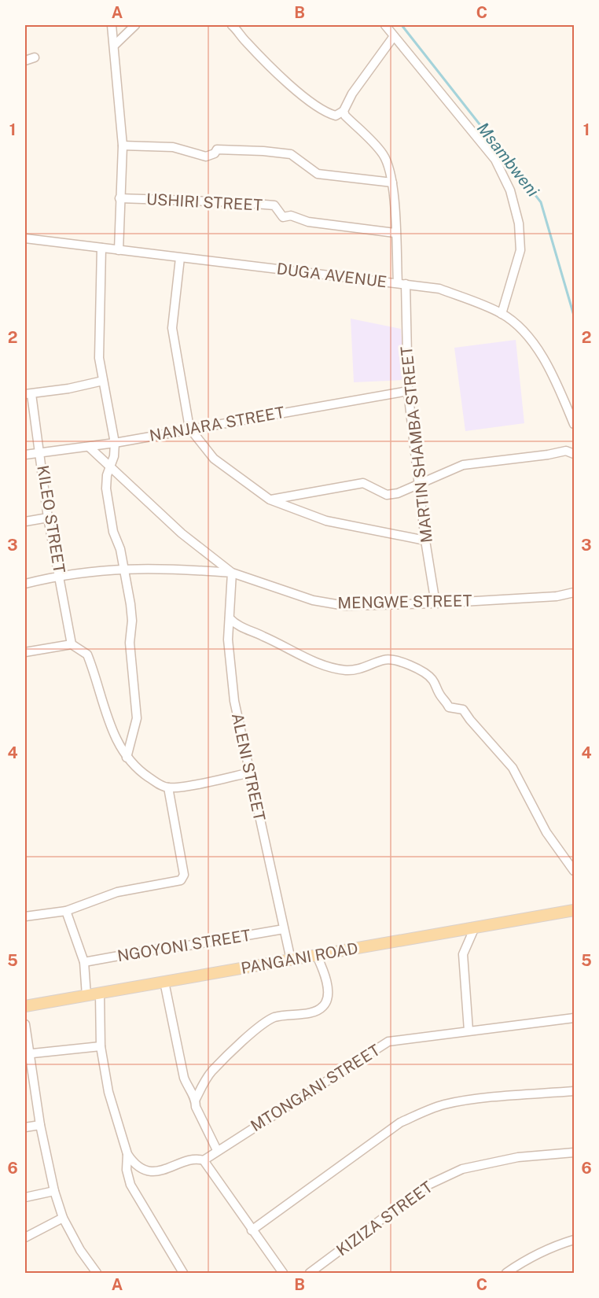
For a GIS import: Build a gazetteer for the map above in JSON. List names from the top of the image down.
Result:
{
  "streets": {
    "main road": ["PANGANI ROAD"],
    "street": [
      "USHIRI STREET",
      "DUGA AVENUE",
      "NANJARA STREET",
      "MARTIN SHAMBA STREET",
      "KILEO STREET",
      "MENGWE STREET",
      "ALENI STREET",
      "NGOYONI STREET",
      "MTONGANI STREET",
      "KIZIZA STREET"
    ]
  },
  "crossings": [
    ["USHIRI STREET", "MARTIN SHAMBA STREET"],
    ["DUGA AVENUE", "MARTIN SHAMBA STREET"],
    ["NANJARA STREET", "MARTIN SHAMBA STREET"],
    ["NANJARA STREET", "KILEO STREET"],
    ["NANJARA STREET", "MENGWE STREET"],
    ["MARTIN SHAMBA STREET", "MENGWE STREET"],
    ["MENGWE STREET", "ALENI STREET"],
    ["ALENI STREET", "NGOYONI STREET"],
    ["ALENI STREET", "PANGANI ROAD"]
  ],
  "water": ["Msambweni"],
  "grid": {
    "columns": ["A", "B", "C"],
    "rows": [
      "1",
      "2",
      "3",
      "4",
      "5",
      "6"
    ]
  }
}
